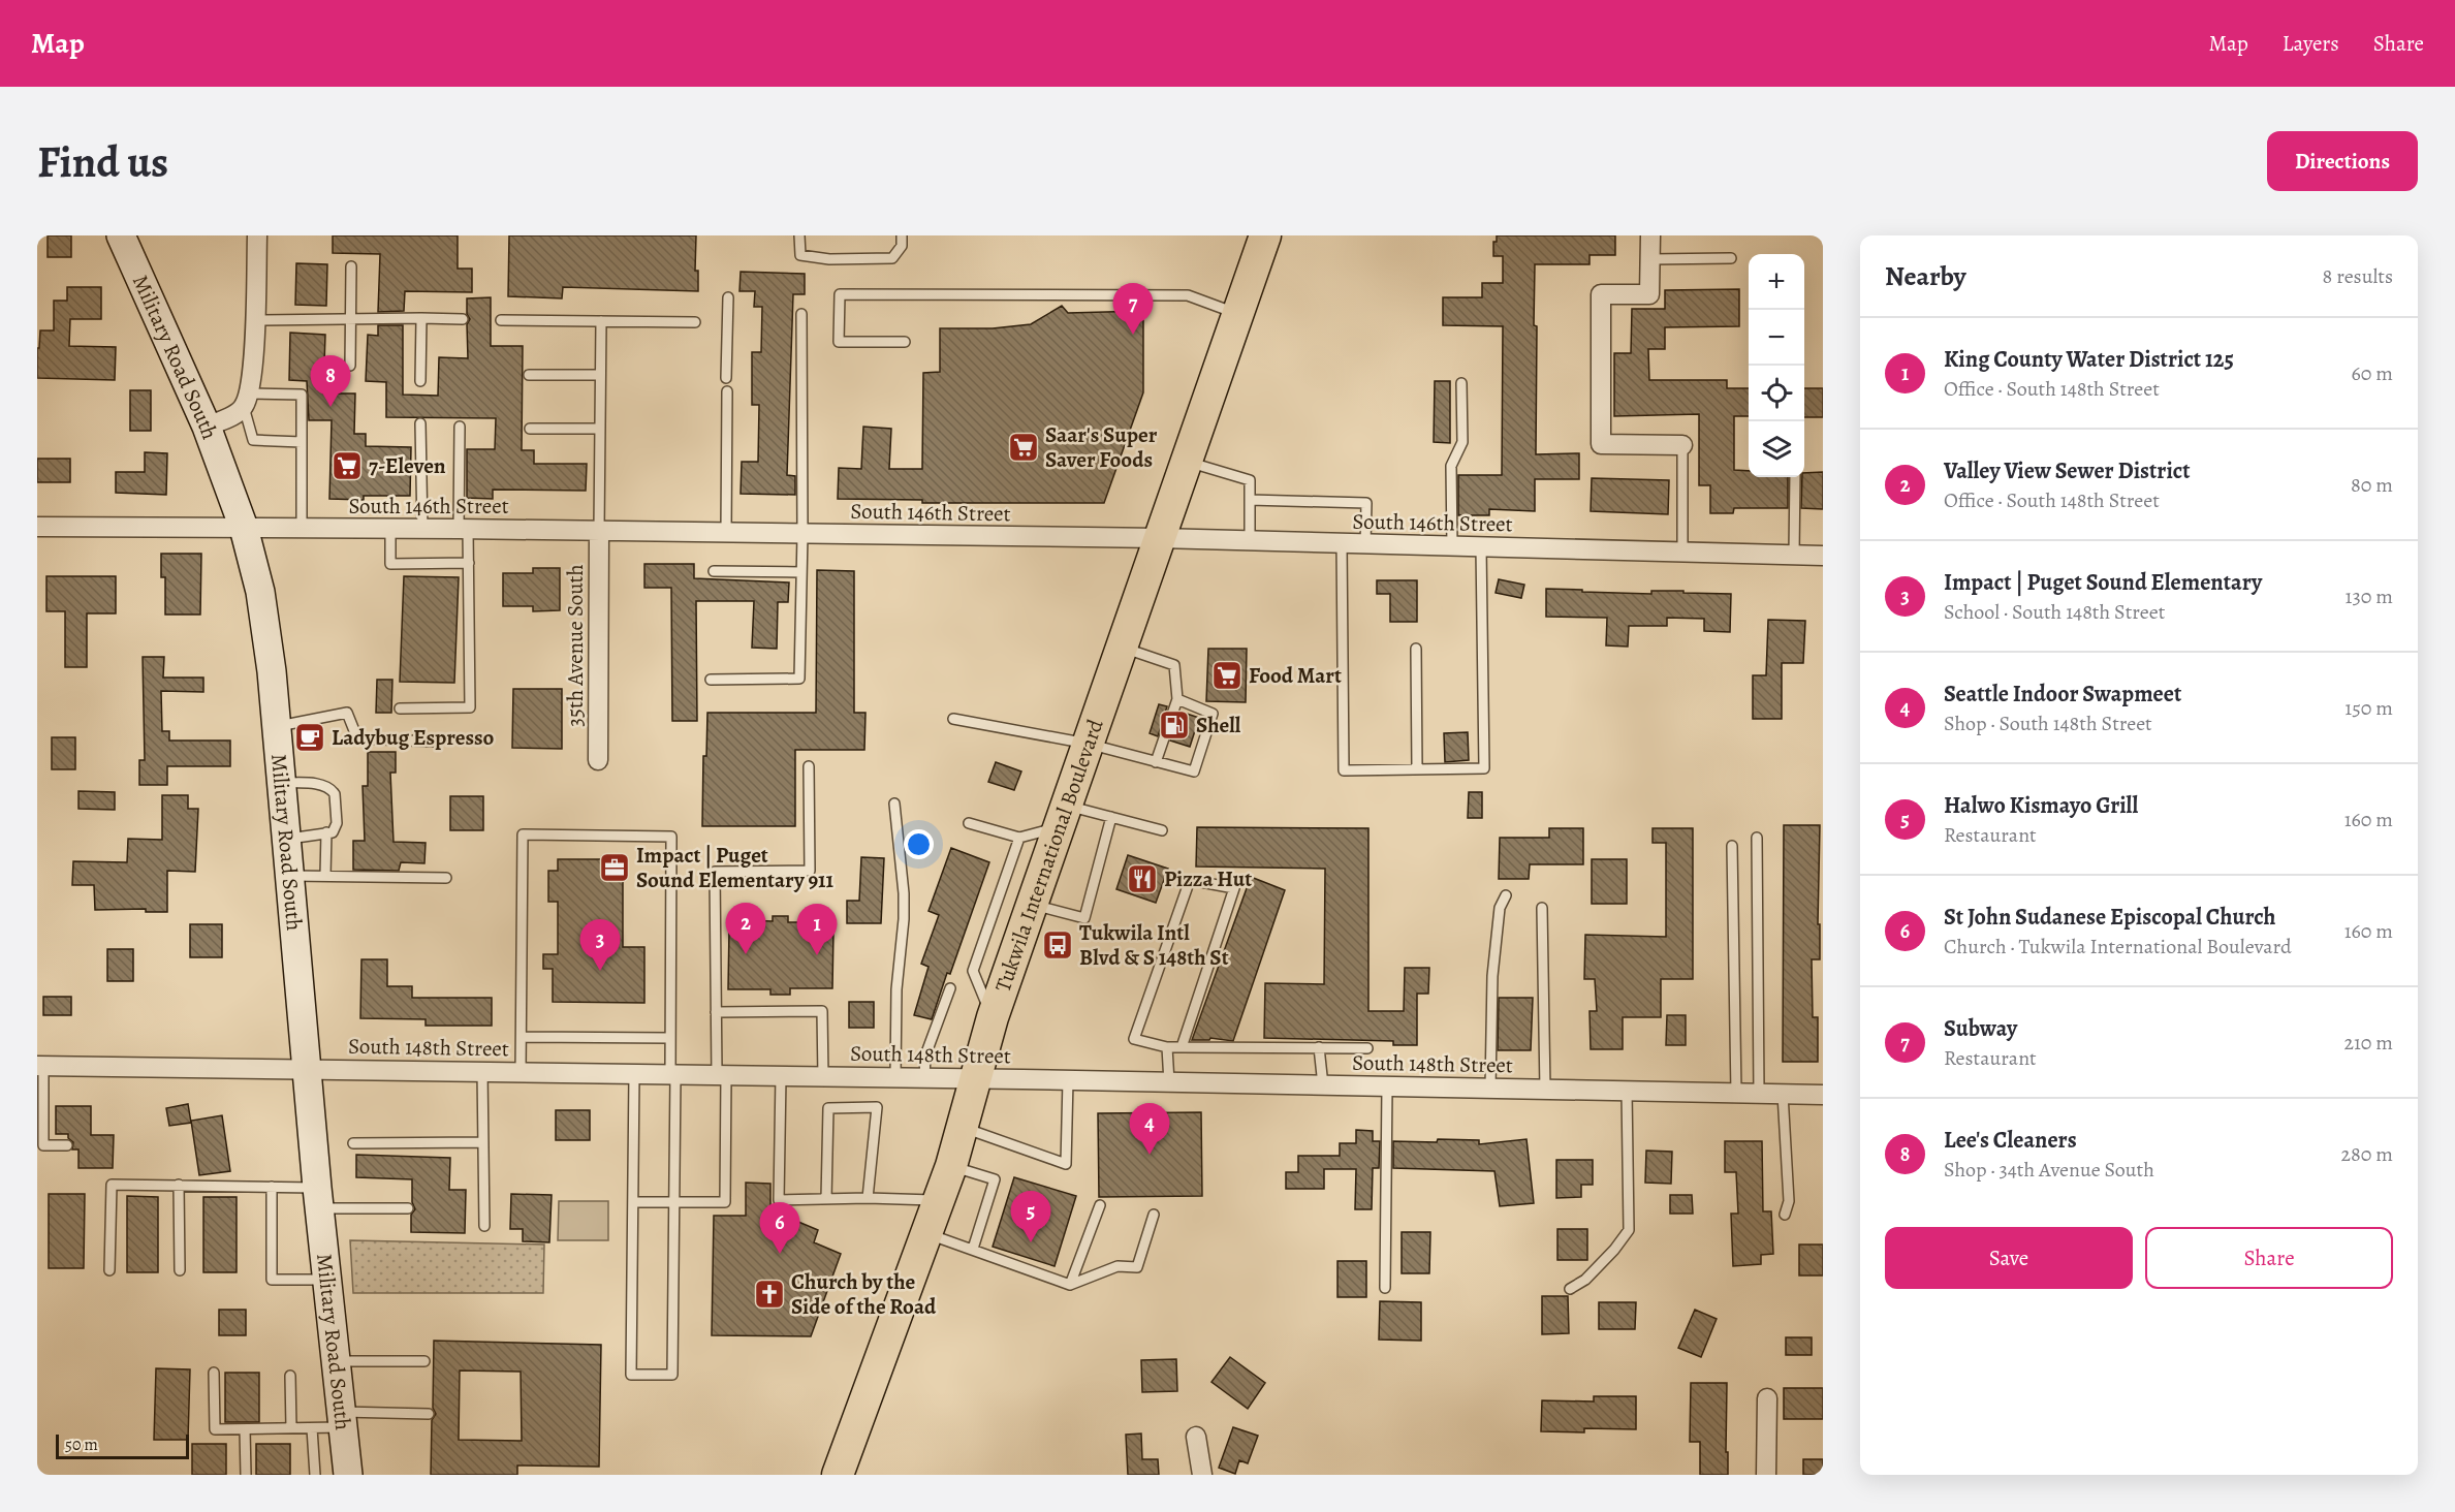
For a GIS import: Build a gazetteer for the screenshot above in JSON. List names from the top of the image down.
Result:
{
  "streets": {
    "main road": ["Tukwila International Boulevard"],
    "street": [
      "Military Road South",
      "South 146th Street",
      "35th Avenue South",
      "South 148th Street"
    ]
  },
  "crossings": [
    ["Military Road South", "South 146th Street"],
    ["Military Road South", "South 148th Street"],
    ["South 146th Street", "35th Avenue South"],
    ["South 146th Street", "Tukwila International Boulevard"],
    ["Tukwila International Boulevard", "South 148th Street"]
  ],
  "places": {
    "supermarket": ["Saar's Super Saver Foods", "7-Eleven", "Food Mart"],
    "fuel station": ["Shell"],
    "cafe": ["Ladybug Espresso"],
    "office": ["Impact | Puget Sound Elementary 911"],
    "restaurant": ["Pizza Hut"],
    "bus stop": ["Tukwila Intl Blvd & S 148th St"],
    "church": ["Church by the Side of the Road"]
  },
  "scale_bar": "50 m",
  "page": {
    "header": "Map",
    "nav": ["Map", "Layers", "Share"],
    "buttons": [
      "Directions",
      ["Save", "Share"]
    ],
    "title": "Find us",
    "heading": ["Nearby", "8 results"],
    "map_buttons": ["+", "−"],
    "pins": [
      "7",
      "8",
      "2",
      "1",
      "3",
      "4",
      "5",
      "6"
    ],
    "list": [
      {
        "mark": "1",
        "name": "King County Water District 125",
        "note": "Office · South 148th Street",
        "value": "60 m"
      },
      {
        "mark": "2",
        "name": "Valley View Sewer District",
        "note": "Office · South 148th Street",
        "value": "80 m"
      },
      {
        "mark": "3",
        "name": "Impact | Puget Sound Elementary",
        "note": "School · South 148th Street",
        "value": "130 m"
      },
      {
        "mark": "4",
        "name": "Seattle Indoor Swapmeet",
        "note": "Shop · South 148th Street",
        "value": "150 m"
      },
      {
        "mark": "5",
        "name": "Halwo Kismayo Grill",
        "note": "Restaurant",
        "value": "160 m"
      },
      {
        "mark": "6",
        "name": "St John Sudanese Episcopal Church",
        "note": "Church · Tukwila International Boulevard",
        "value": "160 m"
      },
      {
        "mark": "7",
        "name": "Subway",
        "note": "Restaurant",
        "value": "210 m"
      },
      {
        "mark": "8",
        "name": "Lee's Cleaners",
        "note": "Shop · 34th Avenue South",
        "value": "280 m"
      }
    ],
    "scale": "50 m"
  }
}
